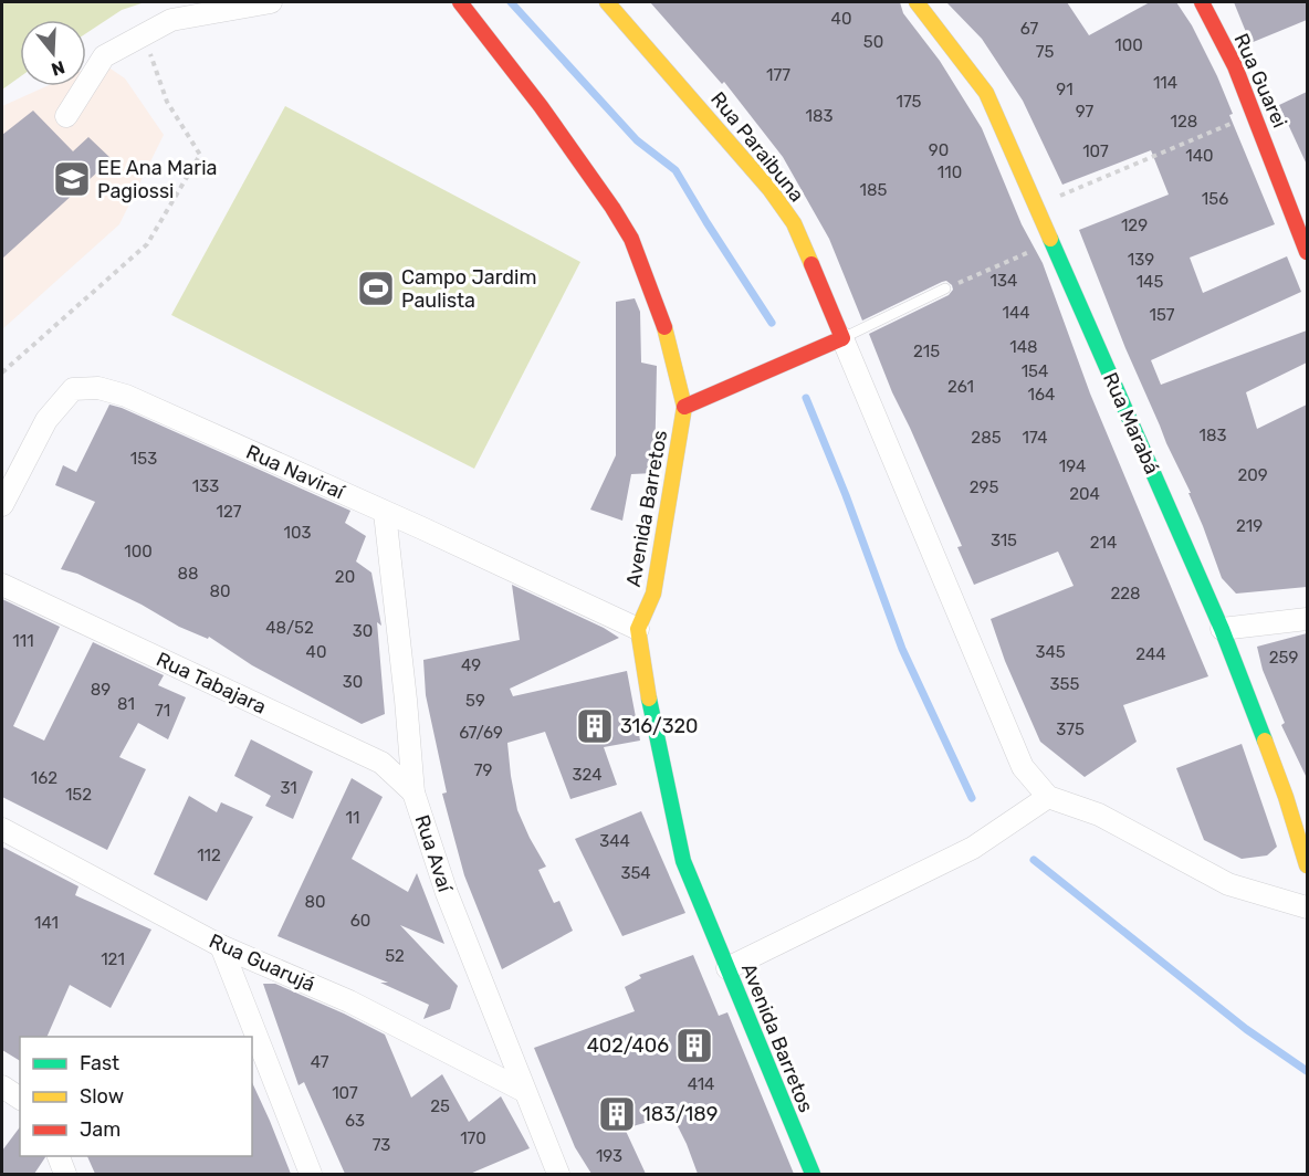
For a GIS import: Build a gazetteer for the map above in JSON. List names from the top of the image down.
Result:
{
  "streets": {
    "street": [
      "Rua Guarei",
      "Rua Paraibuna",
      "Rua Marabá",
      "Rua Naviraí",
      "Avenida Barretos",
      "Rua Tabajara",
      "Rua Avaí",
      "Rua Guarujá"
    ]
  },
  "crossings": [
    ["Rua Naviraí", "Avenida Barretos"],
    ["Rua Naviraí", "Rua Avaí"],
    ["Rua Tabajara", "Rua Avaí"],
    ["Rua Avaí", "Rua Guarujá"]
  ],
  "places": {
    "school or university": ["EE Ana Maria Pagiossi"],
    "sports": ["Campo Jardim Paulista"],
    "building": ["316/320", "402/406", "183/189"]
  },
  "house_numbers": [
    "40",
    "67",
    "50",
    "100",
    "75",
    "177",
    "114",
    "91",
    "175",
    "97",
    "183",
    "128",
    "90",
    "107",
    "140",
    "110",
    "185",
    "156",
    "129",
    "139",
    "134",
    "145",
    "144",
    "157",
    "148",
    "215",
    "154",
    "261",
    "164",
    "183",
    "285",
    "174",
    "153",
    "194",
    "209",
    "133",
    "295",
    "204",
    "127",
    "219",
    "103",
    "315",
    "214",
    "100",
    "88",
    "20",
    "80",
    "228",
    "48/52",
    "30",
    "111",
    "40",
    "345",
    "244",
    "259",
    "49",
    "30",
    "355",
    "89",
    "59",
    "81",
    "71",
    "375",
    "67/69",
    "79",
    "324",
    "162",
    "31",
    "152",
    "11",
    "344",
    "112",
    "354",
    "80",
    "60",
    "141",
    "52",
    "121",
    "47",
    "414",
    "107",
    "25",
    "63",
    "170",
    "73",
    "193"
  ],
  "legend": ["Fast", "Slow", "Jam"],
  "north": "bottom"
}
